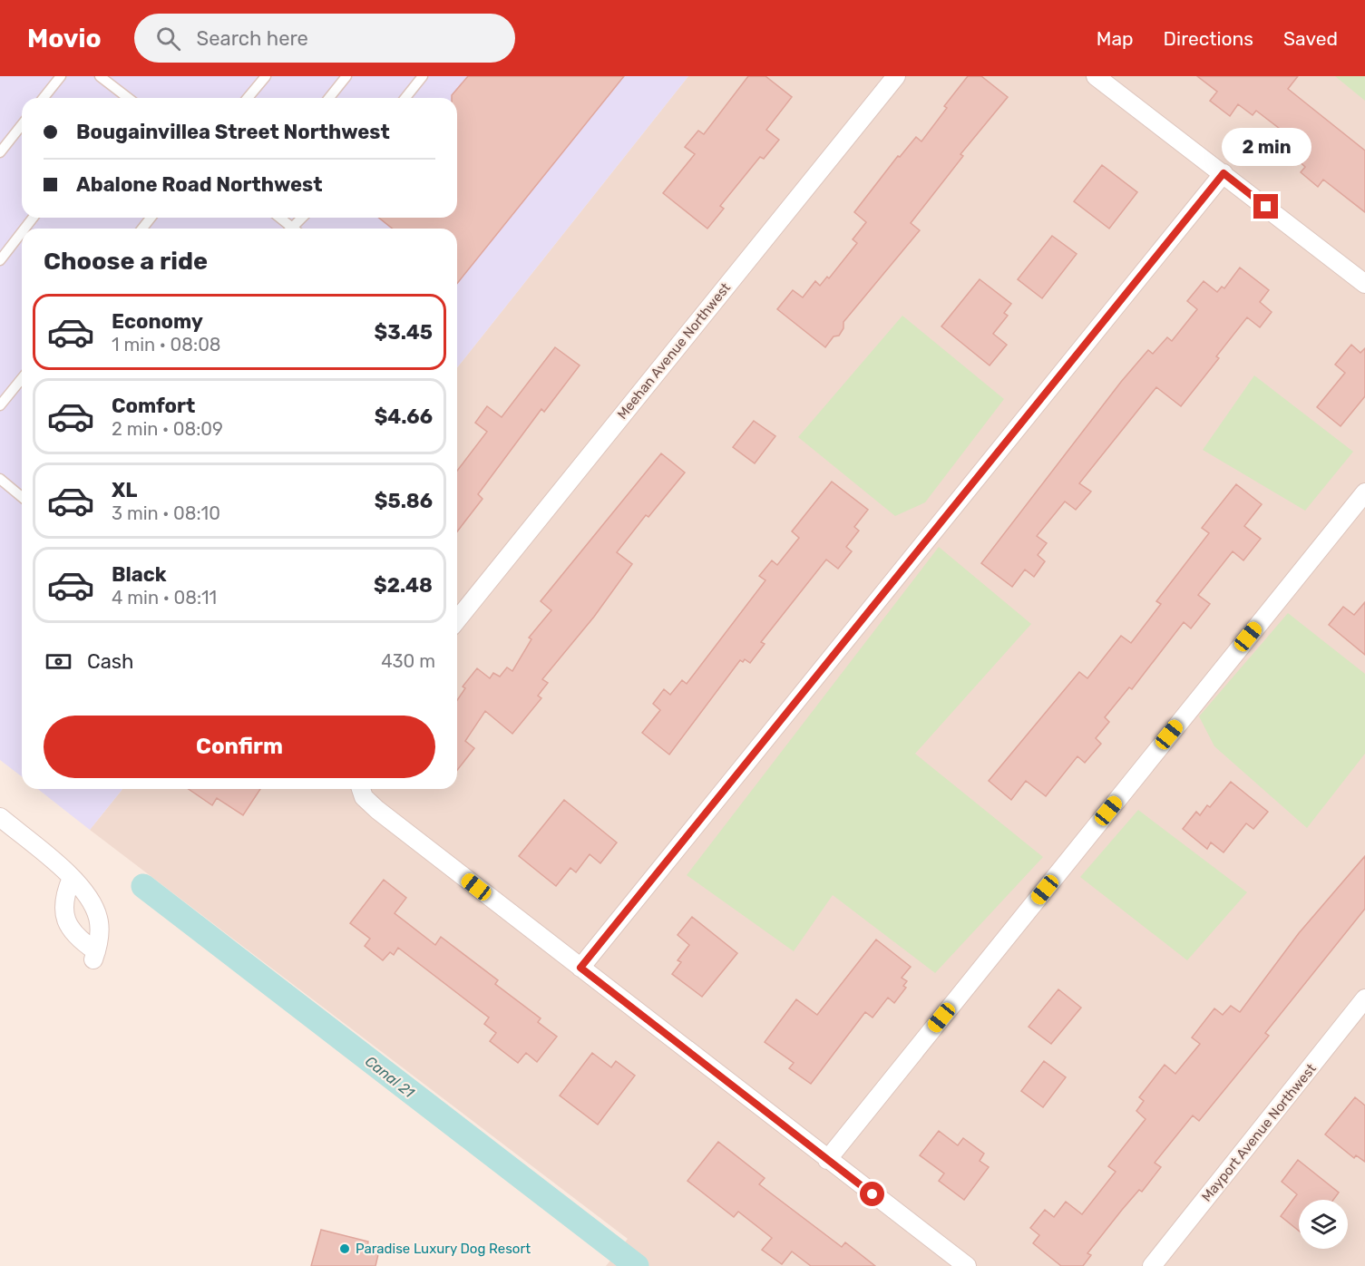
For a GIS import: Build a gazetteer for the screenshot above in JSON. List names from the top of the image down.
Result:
{
  "streets": {
    "street": ["Meehan Avenue Northwest", "Mayport Avenue Northwest"]
  },
  "water": ["Canal 21"],
  "places": ["Paradise Luxury Dog Resort"],
  "page": {
    "header": "Movio",
    "search": "Search here",
    "nav": ["Map", "Directions", "Saved"],
    "banner": ["Bougainvillea Street Northwest", "Abalone Road Northwest"],
    "bubble": "2 min",
    "heading": "Choose a ride",
    "list": [
      {
        "name": "Economy",
        "note": "1 min · 08:08",
        "value": "$3.45"
      },
      {
        "name": "Comfort",
        "note": "2 min · 08:09",
        "value": "$4.66"
      },
      {
        "name": "XL",
        "note": "3 min · 08:10",
        "value": "$5.86"
      },
      {
        "name": "Black",
        "note": "4 min · 08:11",
        "value": "$2.48"
      }
    ],
    "pay": ["Cash", "430 m"],
    "buttons": "Confirm"
  }
}
